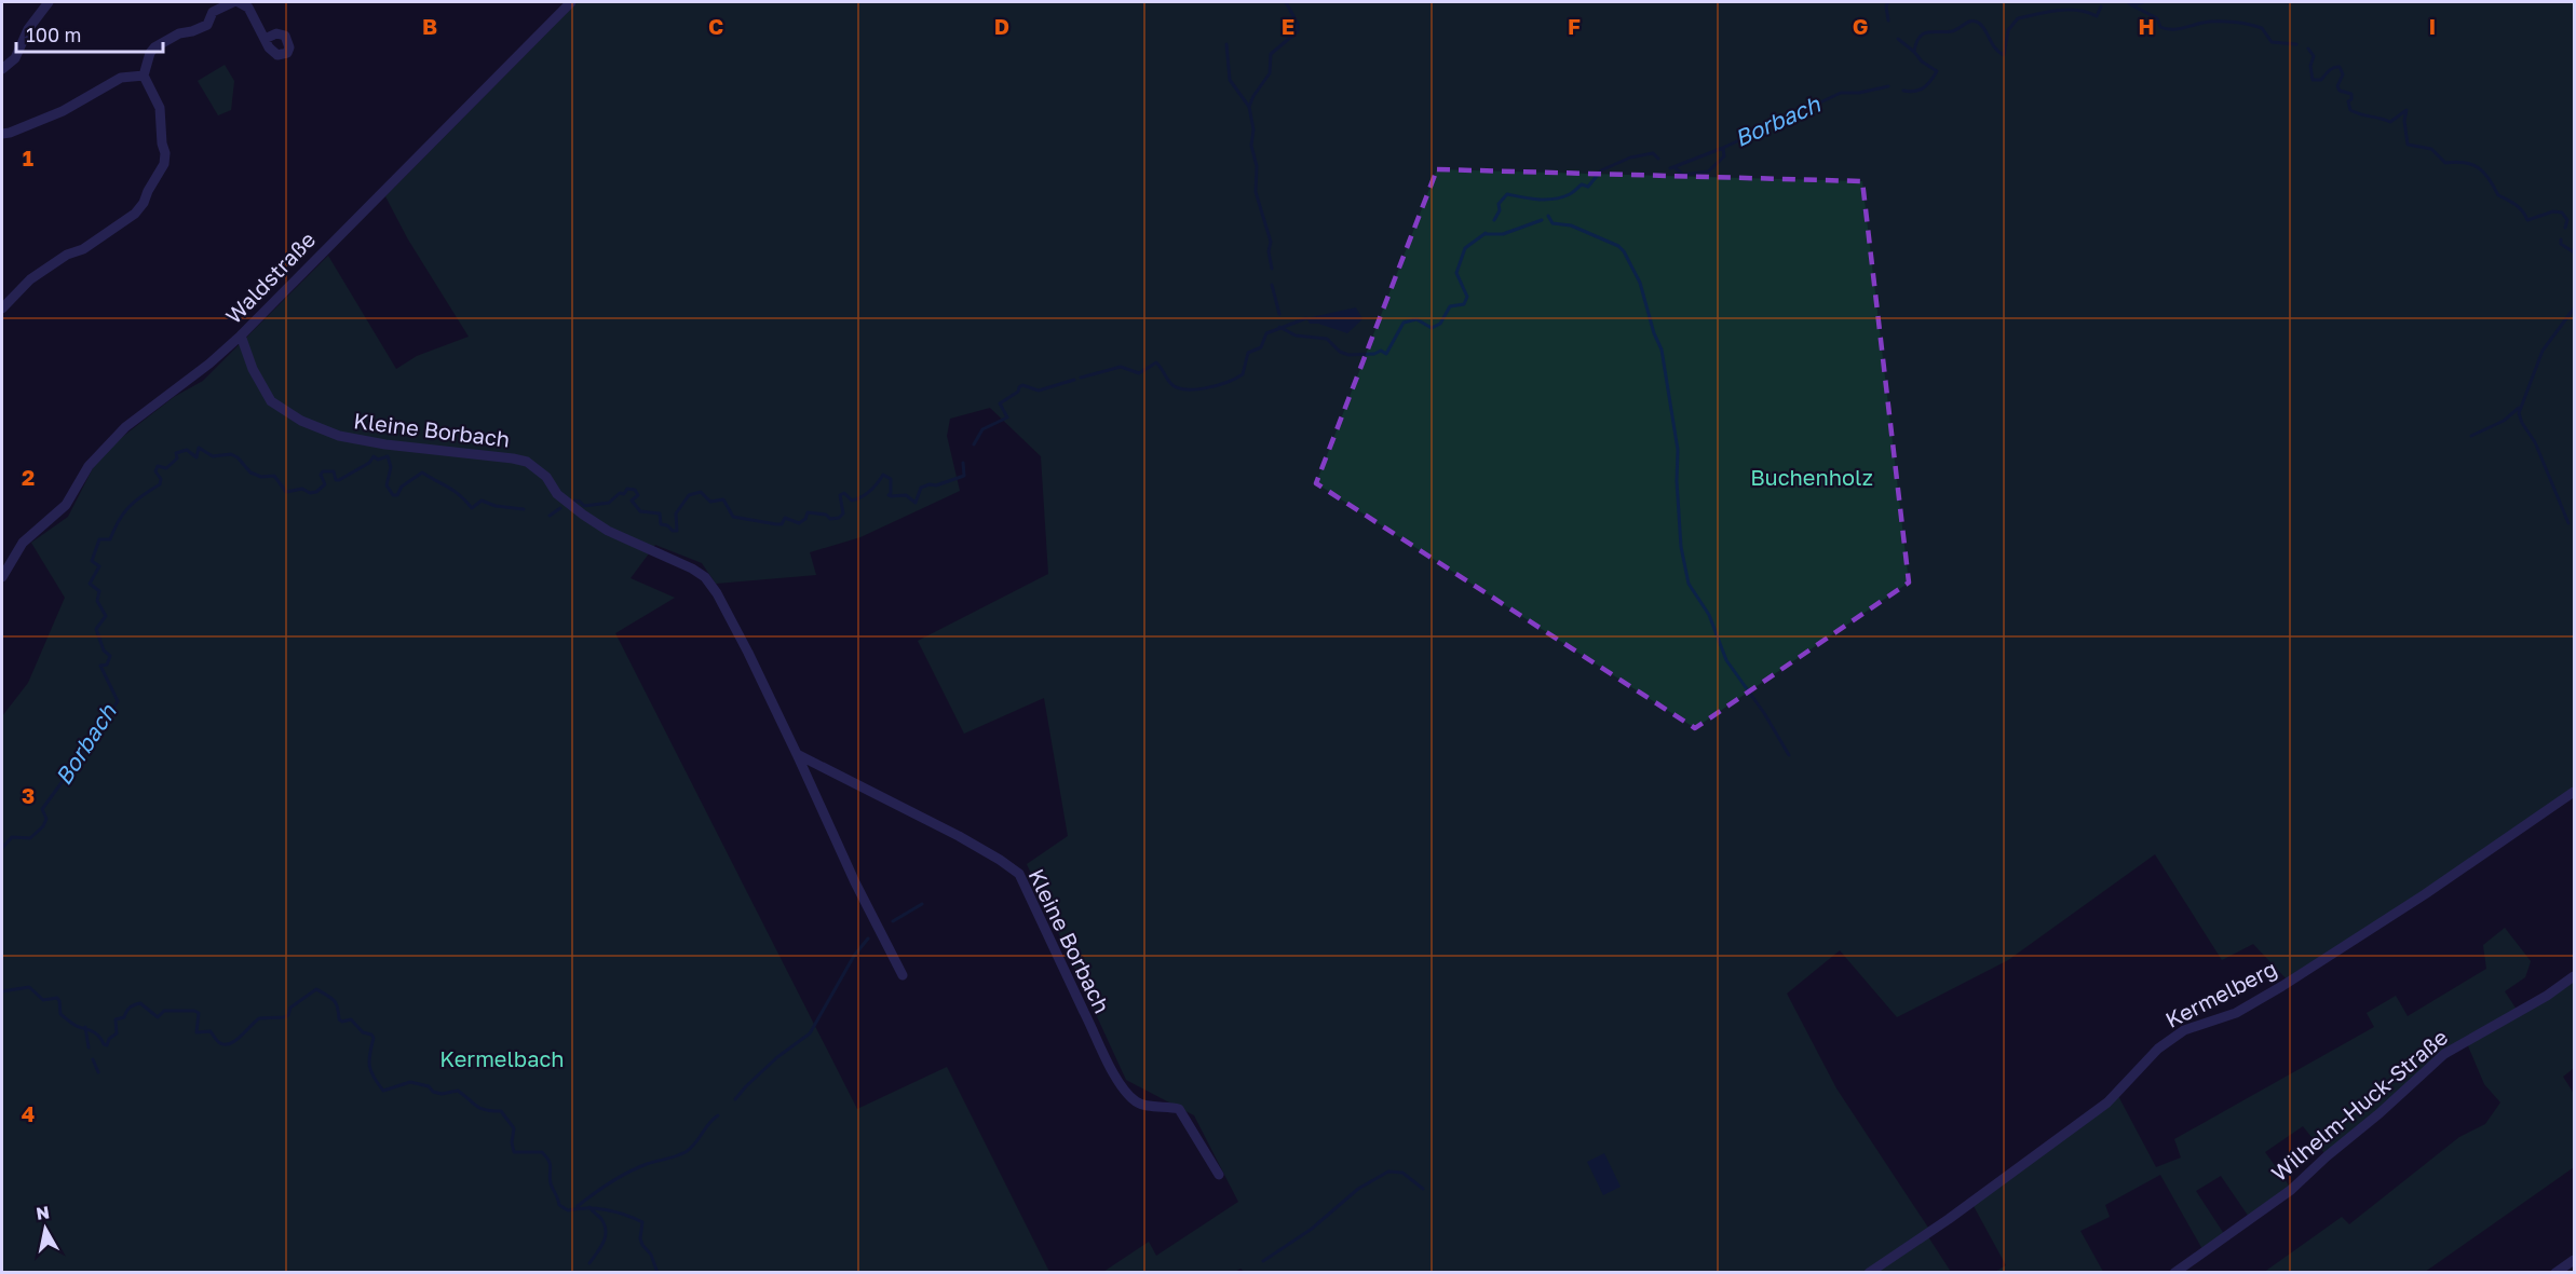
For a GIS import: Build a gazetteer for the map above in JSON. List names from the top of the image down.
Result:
{
  "streets": {
    "street": [
      "Waldstraße",
      "Kleine Borbach",
      "Kermelberg",
      "Wilhelm-Huck-Straße"
    ]
  },
  "crossings": [
    ["Waldstraße", "Kleine Borbach"]
  ],
  "water": ["Borbach"],
  "parks": ["Buchenholz", "Kermelbach"],
  "scale_bar": "100 m",
  "north": "top",
  "grid": {
    "columns": [
      "B",
      "C",
      "D",
      "E",
      "F",
      "G",
      "H",
      "I"
    ],
    "rows": [
      "1",
      "2",
      "3",
      "4"
    ]
  }
}
